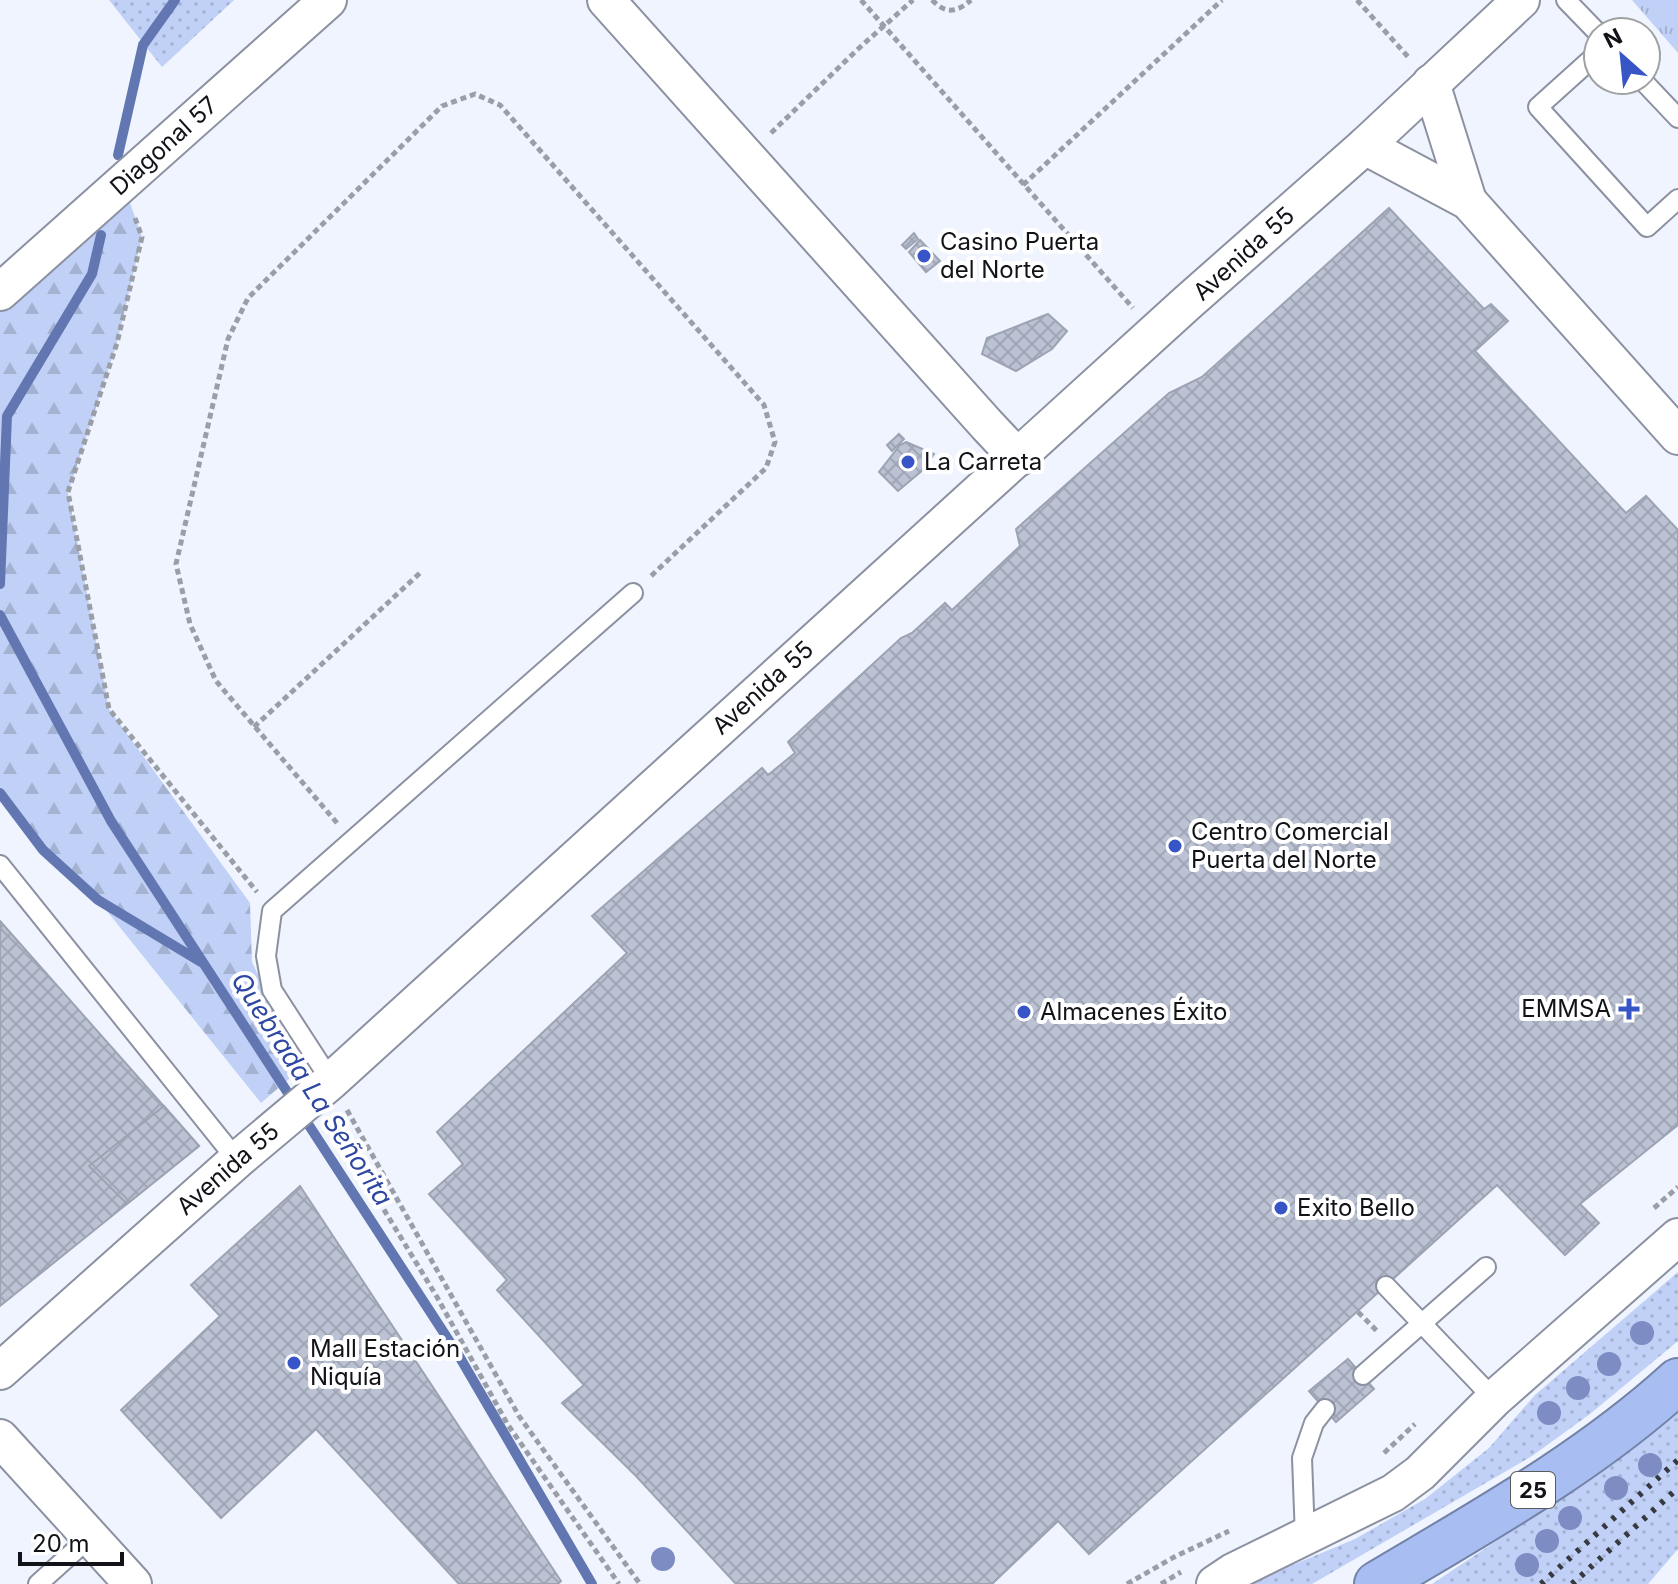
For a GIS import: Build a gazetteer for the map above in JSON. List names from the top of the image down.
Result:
{
  "streets": {
    "highway": ["25"],
    "street": ["Diagonal 57", "Avenida 55"]
  },
  "water": ["Quebrada La Señorita"],
  "places": {
    "other": [
      "Casino Puerta del Norte",
      "La Carreta",
      "Centro Comercial Puerta del Norte",
      "Almacenes Éxito",
      "Exito Bello",
      "Mall Estación Niquía"
    ],
    "health": ["EMMSA"]
  },
  "scale_bar": "20 m",
  "north": "top left"
}
